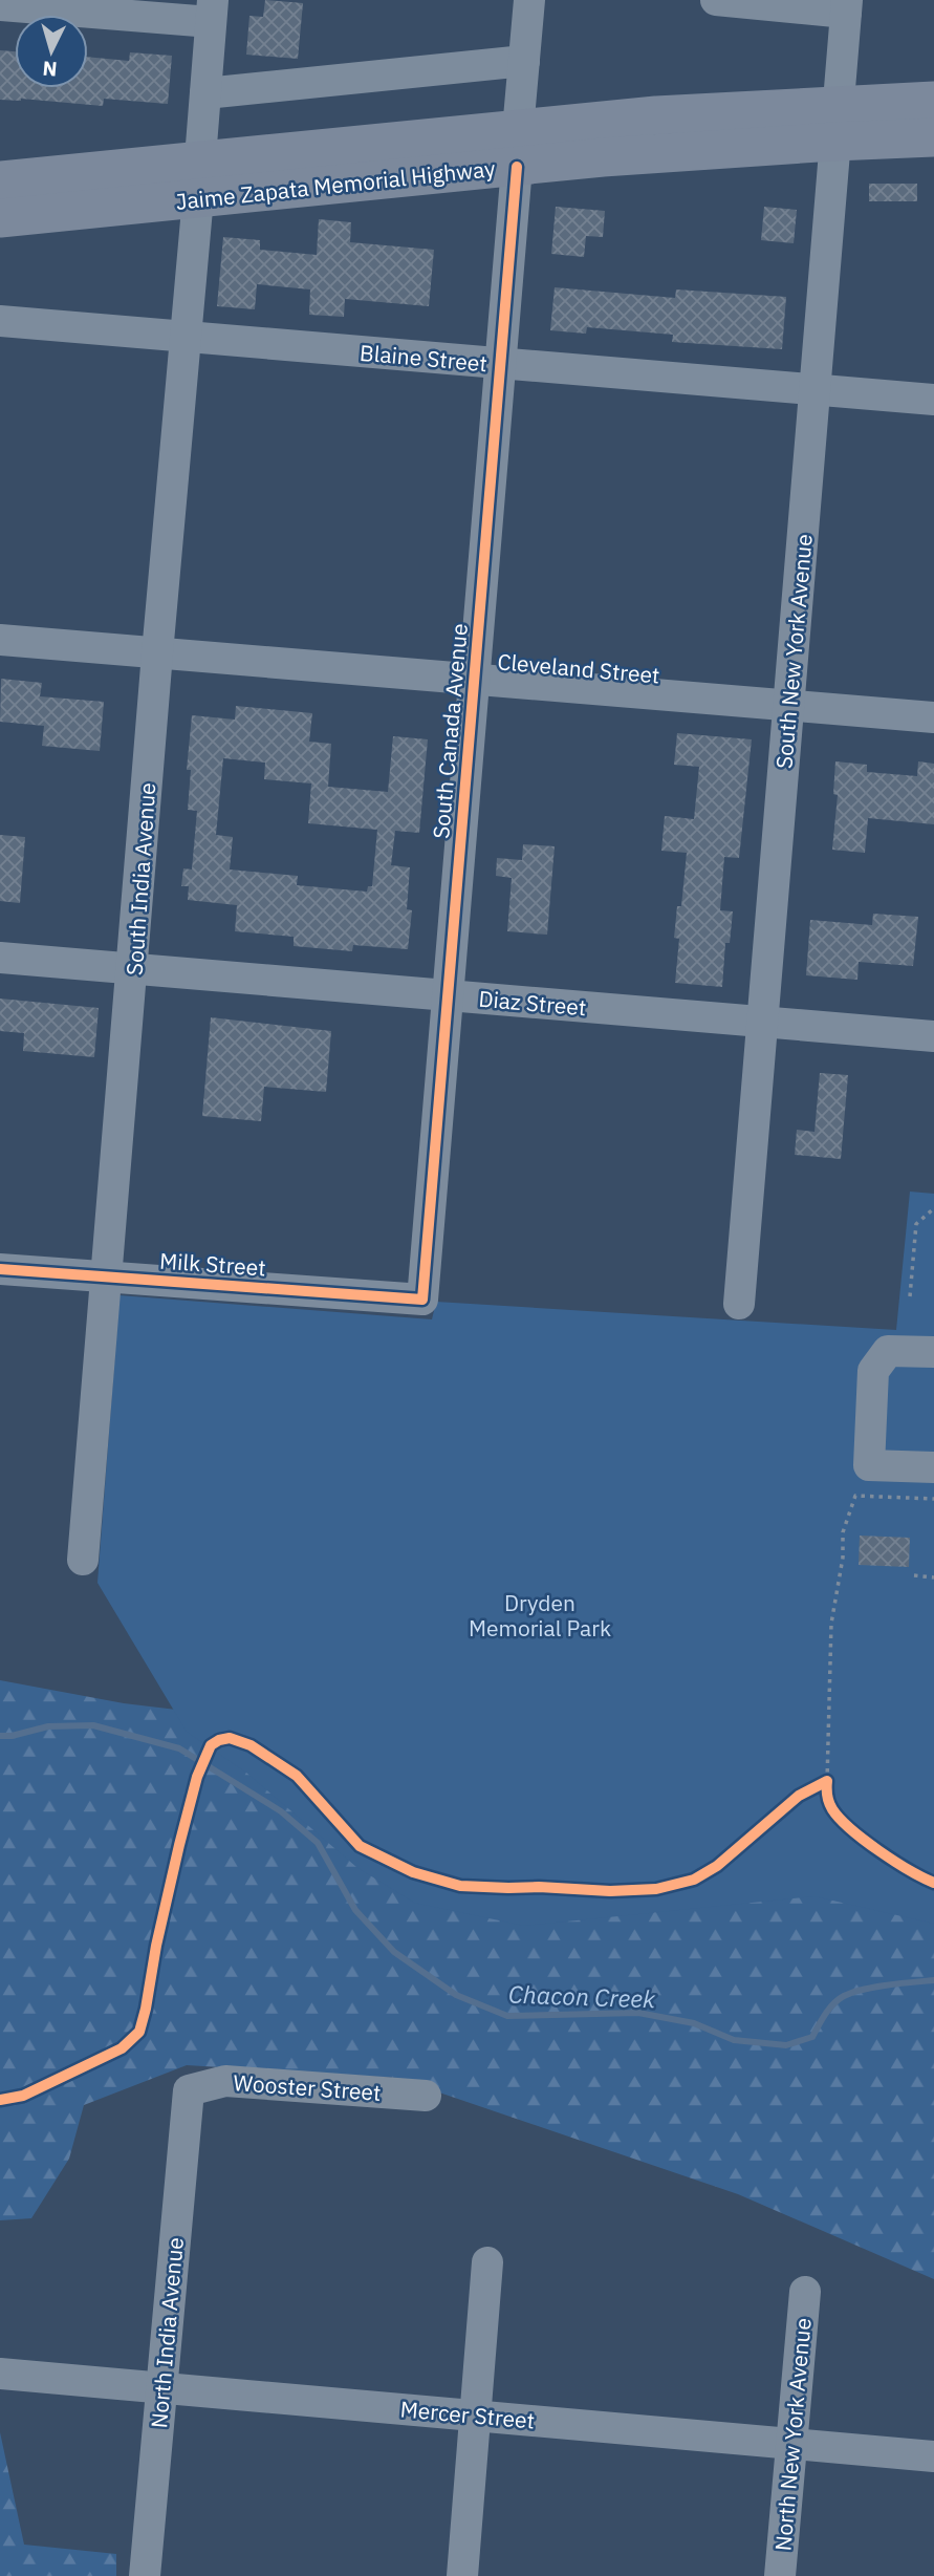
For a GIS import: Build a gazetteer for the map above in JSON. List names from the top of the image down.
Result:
{
  "streets": {
    "main road": ["Jaime Zapata Memorial Highway"],
    "street": [
      "Blaine Street",
      "South New York Avenue",
      "Cleveland Street",
      "South Canada Avenue",
      "South India Avenue",
      "Diaz Street",
      "Milk Street",
      "Wooster Street",
      "North India Avenue",
      "Mercer Street",
      "North New York Avenue"
    ]
  },
  "crossings": [
    ["Jaime Zapata Memorial Highway", "South New York Avenue"],
    ["Jaime Zapata Memorial Highway", "South Canada Avenue"],
    ["Jaime Zapata Memorial Highway", "South India Avenue"],
    ["Blaine Street", "South New York Avenue"],
    ["Blaine Street", "South Canada Avenue"],
    ["Blaine Street", "South India Avenue"],
    ["South New York Avenue", "Cleveland Street"],
    ["South New York Avenue", "Diaz Street"],
    ["Cleveland Street", "South Canada Avenue"],
    ["Cleveland Street", "South India Avenue"],
    ["South Canada Avenue", "Diaz Street"],
    ["South Canada Avenue", "Milk Street"],
    ["South India Avenue", "Diaz Street"],
    ["South India Avenue", "Milk Street"],
    ["Wooster Street", "North India Avenue"],
    ["North India Avenue", "Mercer Street"],
    ["Mercer Street", "North New York Avenue"]
  ],
  "water": ["Chacon Creek"],
  "parks": ["Dryden Memorial Park"],
  "north": "bottom"
}
